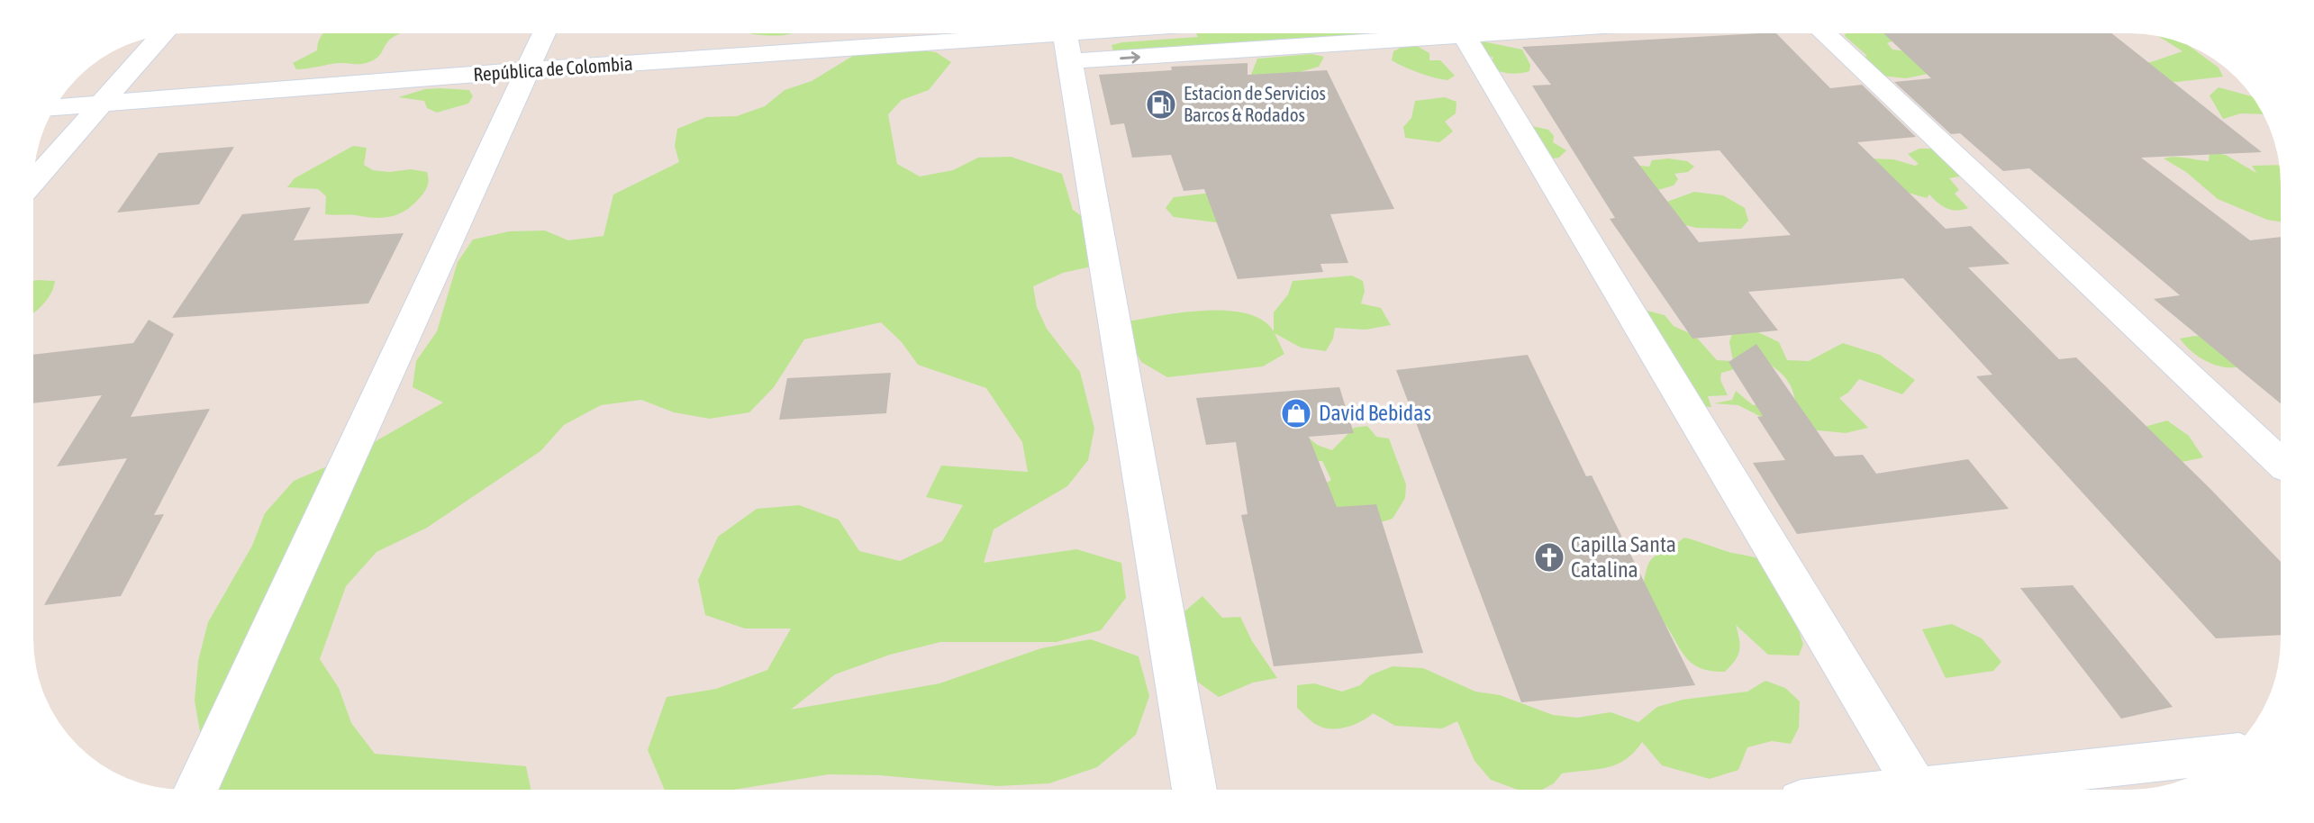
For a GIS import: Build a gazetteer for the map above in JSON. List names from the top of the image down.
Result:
{
  "streets": {
    "street": ["República de Colombia"]
  },
  "places": {
    "fuel station": ["Estacion de Servicios Barcos & Rodados"],
    "shop": ["David Bebidas"],
    "church": ["Capilla Santa Catalina"]
  }
}
